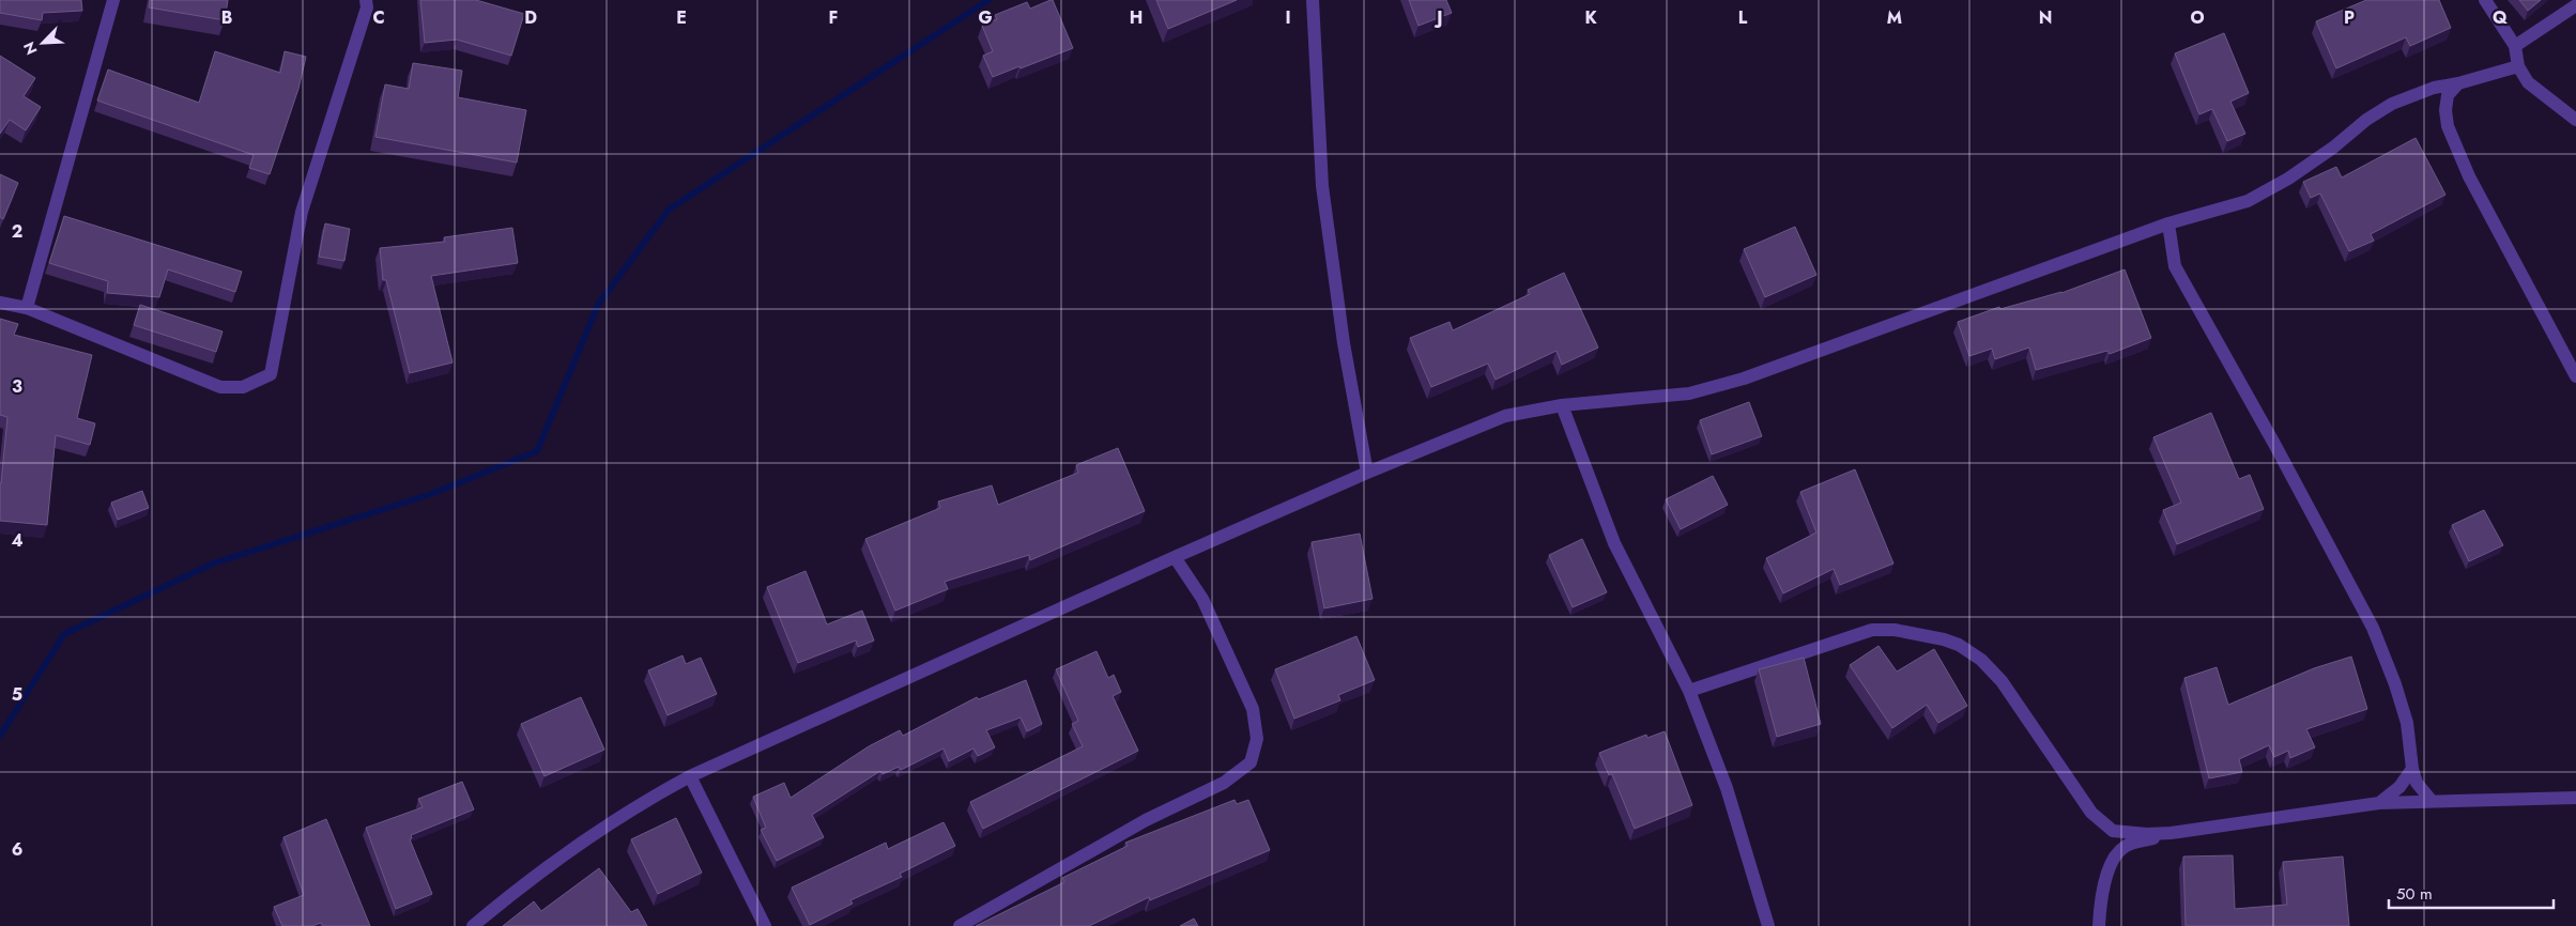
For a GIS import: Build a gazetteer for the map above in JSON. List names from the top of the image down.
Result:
{
  "scale_bar": "50 m",
  "north": "bottom left",
  "grid": {
    "columns": [
      "B",
      "C",
      "D",
      "E",
      "F",
      "G",
      "H",
      "I",
      "J",
      "K",
      "L",
      "M",
      "N",
      "O",
      "P",
      "Q"
    ],
    "rows": [
      "2",
      "3",
      "4",
      "5",
      "6"
    ]
  }
}
